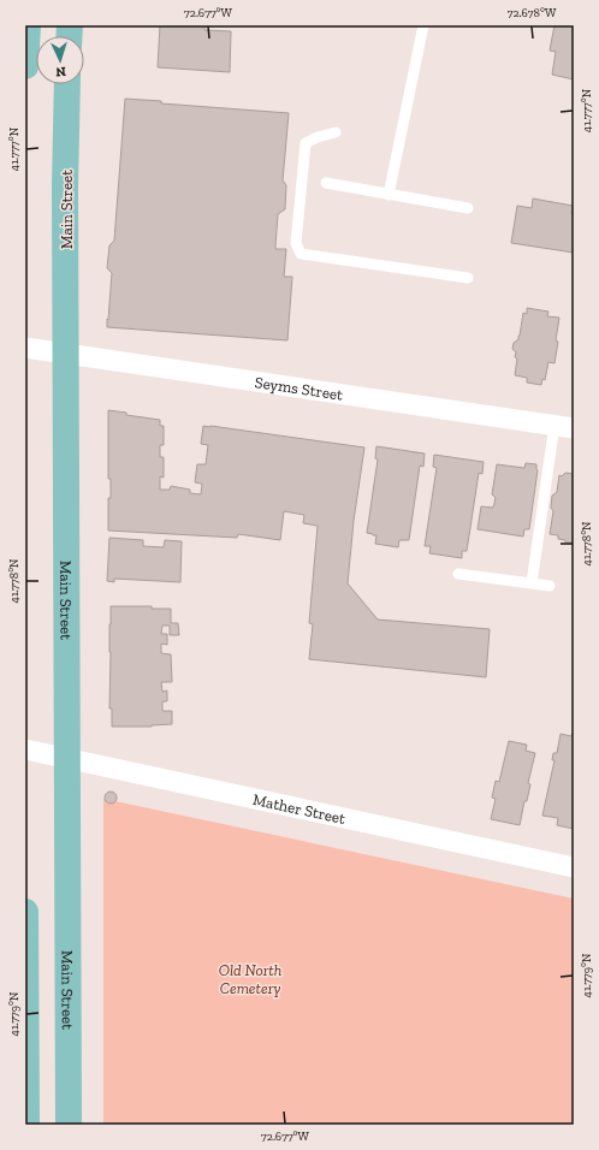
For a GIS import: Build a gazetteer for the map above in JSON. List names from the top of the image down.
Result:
{
  "streets": {
    "main road": ["Main Street"],
    "street": ["Seyms Street", "Mather Street"]
  },
  "crossings": [
    ["Main Street", "Seyms Street"],
    ["Main Street", "Mather Street"]
  ],
  "parks": ["Old North Cemetery"],
  "north": "bottom",
  "coordinates": [
    "72.677°W",
    "72.678°W",
    "41.777°N",
    "41.778°N",
    "41.779°N"
  ]
}
